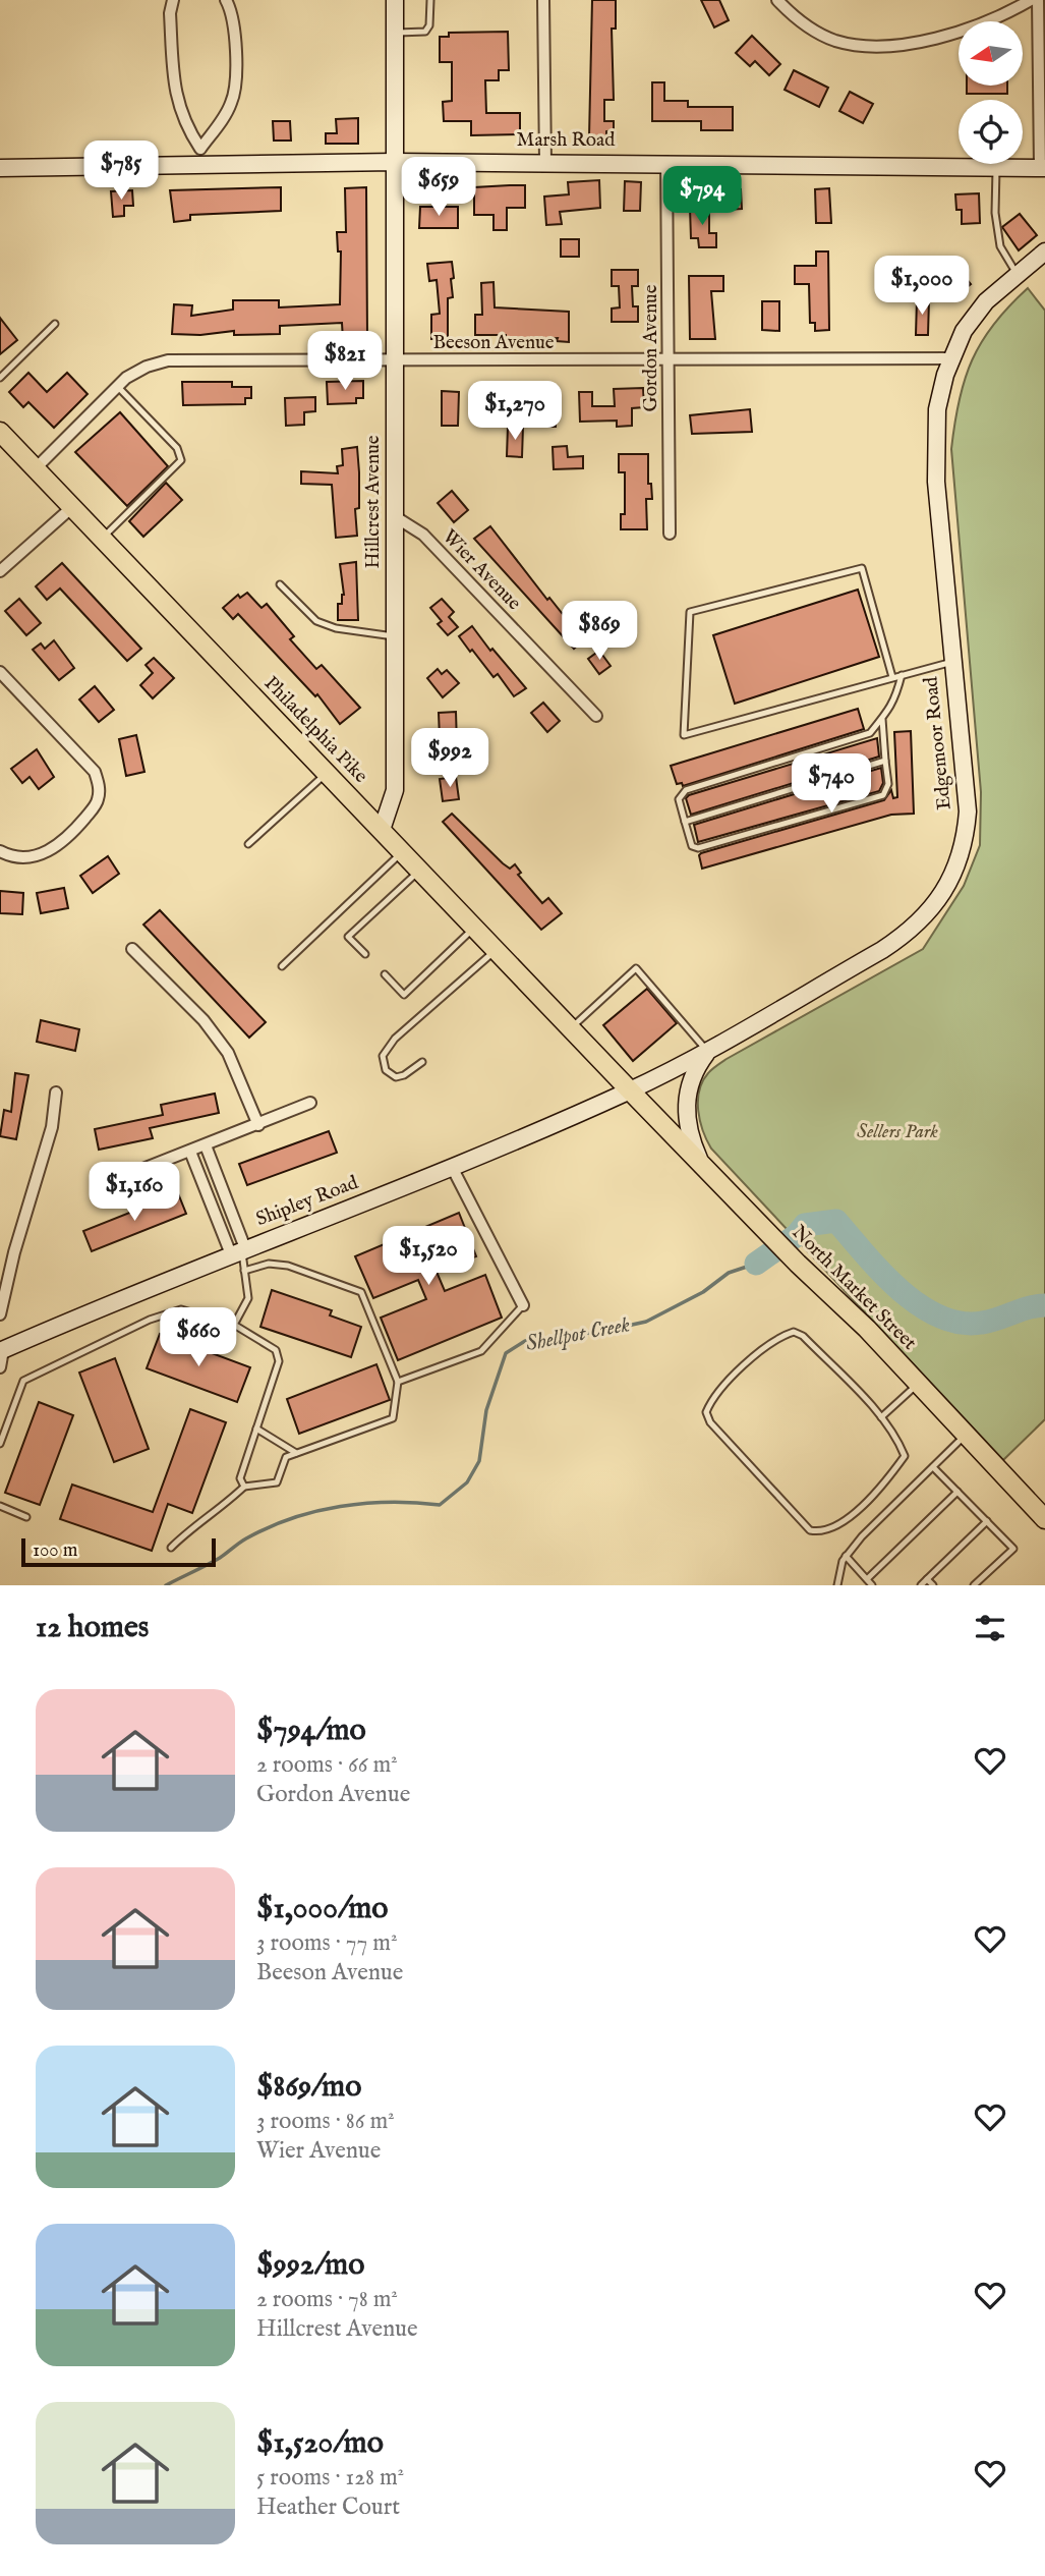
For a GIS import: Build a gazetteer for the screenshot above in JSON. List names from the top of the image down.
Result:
{
  "streets": {
    "main road": [
      "Marsh Road",
      "Hillcrest Avenue",
      "Philadelphia Pike",
      "Edgemoor Road",
      "Shipley Road",
      "North Market Street"
    ],
    "street": ["Beeson Avenue", "Gordon Avenue", "Wier Avenue"]
  },
  "crossings": [
    ["Marsh Road", "Gordon Avenue"],
    ["Marsh Road", "Hillcrest Avenue"],
    ["Beeson Avenue", "Gordon Avenue"],
    ["Beeson Avenue", "Hillcrest Avenue"],
    ["Beeson Avenue", "Philadelphia Pike"],
    ["Beeson Avenue", "Edgemoor Road"],
    ["Hillcrest Avenue", "Wier Avenue"],
    ["Hillcrest Avenue", "Philadelphia Pike"],
    ["Philadelphia Pike", "Edgemoor Road"],
    ["Philadelphia Pike", "Shipley Road"],
    ["Philadelphia Pike", "North Market Street"],
    ["Edgemoor Road", "Shipley Road"],
    ["Edgemoor Road", "North Market Street"],
    ["Shipley Road", "North Market Street"]
  ],
  "water": ["Shellpot Creek"],
  "parks": ["Sellers Park"],
  "scale_bar": "100 m",
  "north": "left",
  "page": {
    "price": [
      "$785",
      "$659",
      "$794",
      "$1,000",
      "$821",
      "$1,270",
      "$869",
      "$992",
      "$740",
      "$1,160",
      "$1,520",
      "$660"
    ],
    "scale": "100 m",
    "heading": "12 homes",
    "list": [
      {
        "name": "$794/mo",
        "note": "2 rooms · 66 m² · Gordon Avenue"
      },
      {
        "name": "$1,000/mo",
        "note": "3 rooms · 77 m² · Beeson Avenue"
      },
      {
        "name": "$869/mo",
        "note": "3 rooms · 86 m² · Wier Avenue"
      },
      {
        "name": "$992/mo",
        "note": "2 rooms · 78 m² · Hillcrest Avenue"
      },
      {
        "name": "$1,520/mo",
        "note": "5 rooms · 128 m² · Heather Court"
      }
    ]
  }
}
